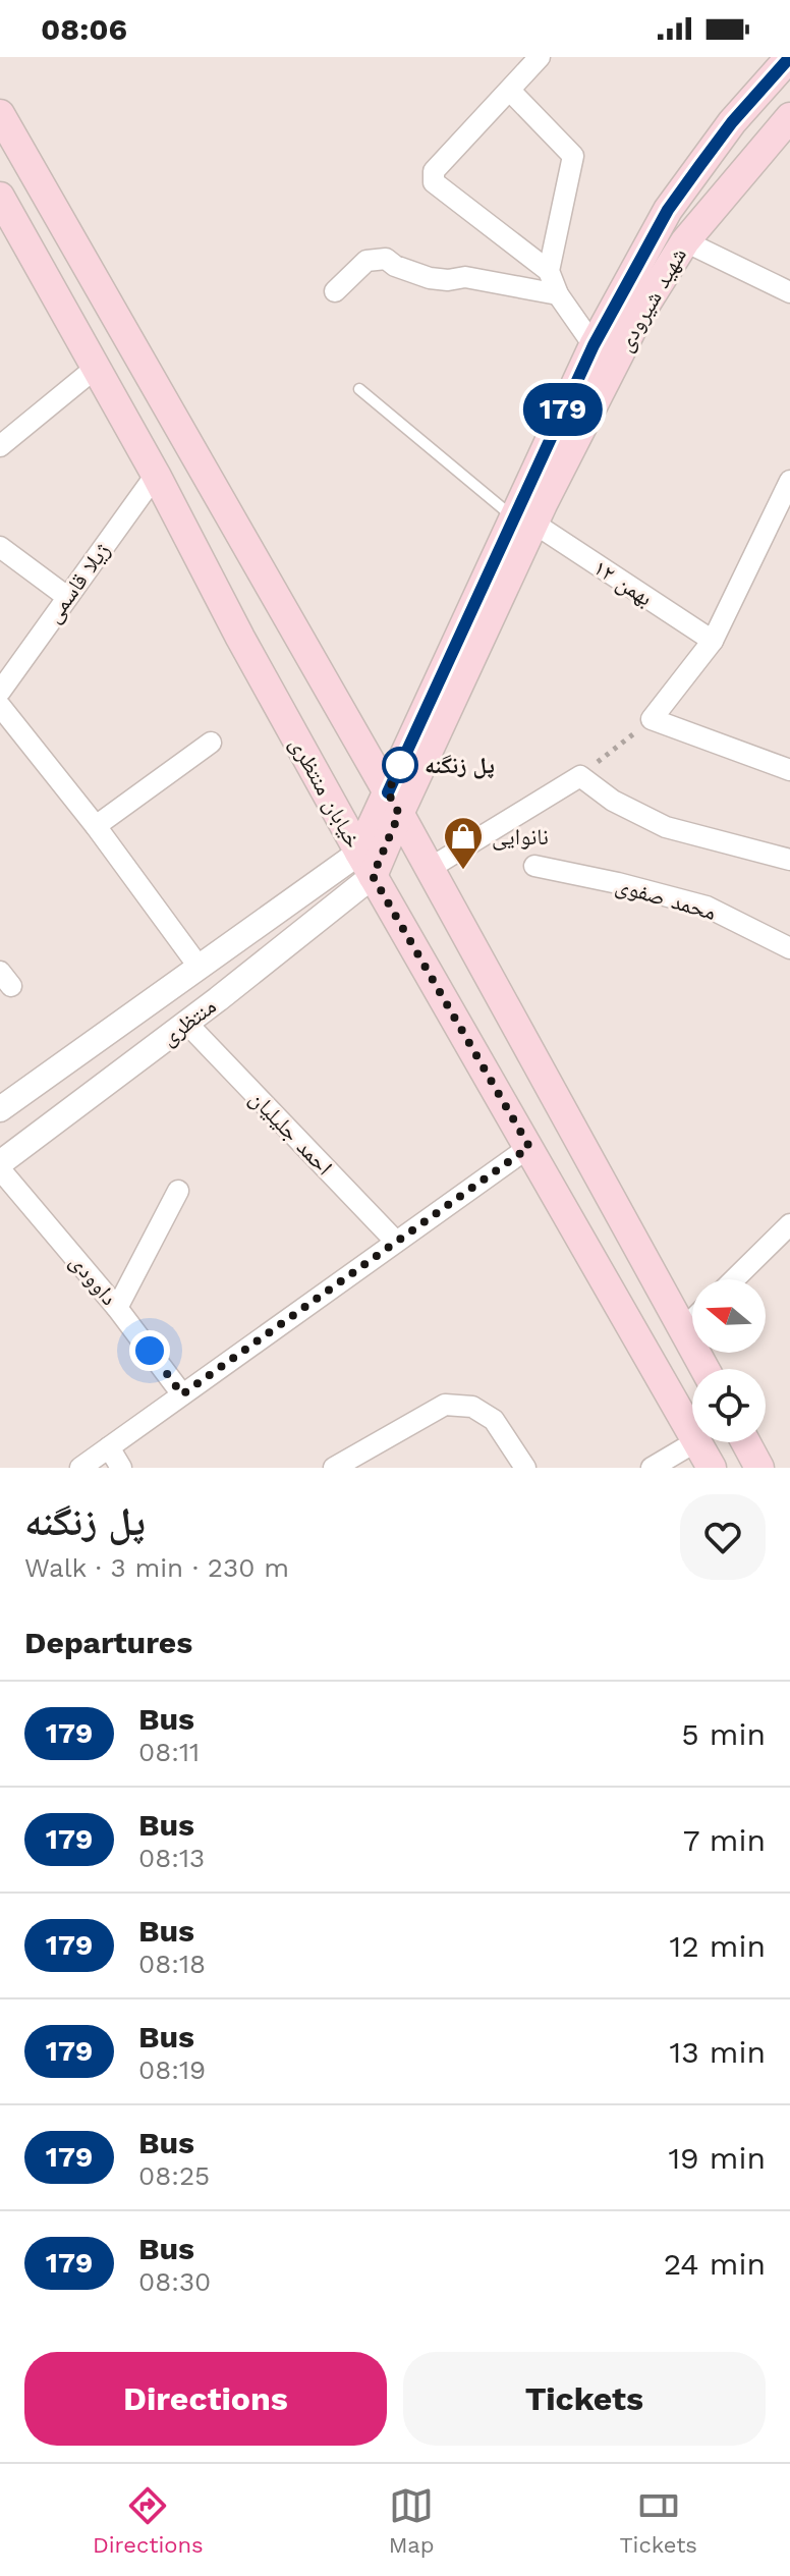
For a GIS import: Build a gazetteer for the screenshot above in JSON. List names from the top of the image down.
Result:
{
  "streets": {
    "main road": ["شهید شیرودی", "خیابان منتظری"],
    "street": [
      "ژیلا قاسمی",
      "۱۲ بهمن",
      "محمد صفوی",
      "منتظری",
      "احمد جلیلیان",
      "داوودی"
    ]
  },
  "crossings": [
    ["شهید شیرودی", "۱۲ بهمن"],
    ["شهید شیرودی", "خیابان منتظری"],
    ["شهید شیرودی", "منتظری"],
    ["ژیلا قاسمی", "خیابان منتظری"],
    ["خیابان منتظری", "منتظری"],
    ["منتظری", "احمد جلیلیان"],
    ["منتظری", "داوودی"]
  ],
  "places": {
    "other": ["پل زنگنه"],
    "shop": ["نانوایی"]
  },
  "lines": ["bus line 179"],
  "north": "left",
  "page": {
    "status": "08:06",
    "on_map": "179",
    "heading": [
      ["پل زنگنه", "Walk · 3 min · 230 m"],
      "Departures"
    ],
    "list": [
      {
        "mark": "179",
        "name": "Bus",
        "note": "08:11",
        "value": "5 min"
      },
      {
        "mark": "179",
        "name": "Bus",
        "note": "08:13",
        "value": "7 min"
      },
      {
        "mark": "179",
        "name": "Bus",
        "note": "08:18",
        "value": "12 min"
      },
      {
        "mark": "179",
        "name": "Bus",
        "note": "08:19",
        "value": "13 min"
      },
      {
        "mark": "179",
        "name": "Bus",
        "note": "08:25",
        "value": "19 min"
      },
      {
        "mark": "179",
        "name": "Bus",
        "note": "08:30",
        "value": "24 min"
      }
    ],
    "buttons": ["Directions", "Tickets"],
    "tabs": ["Directions", "Map", "Tickets"]
  }
}
